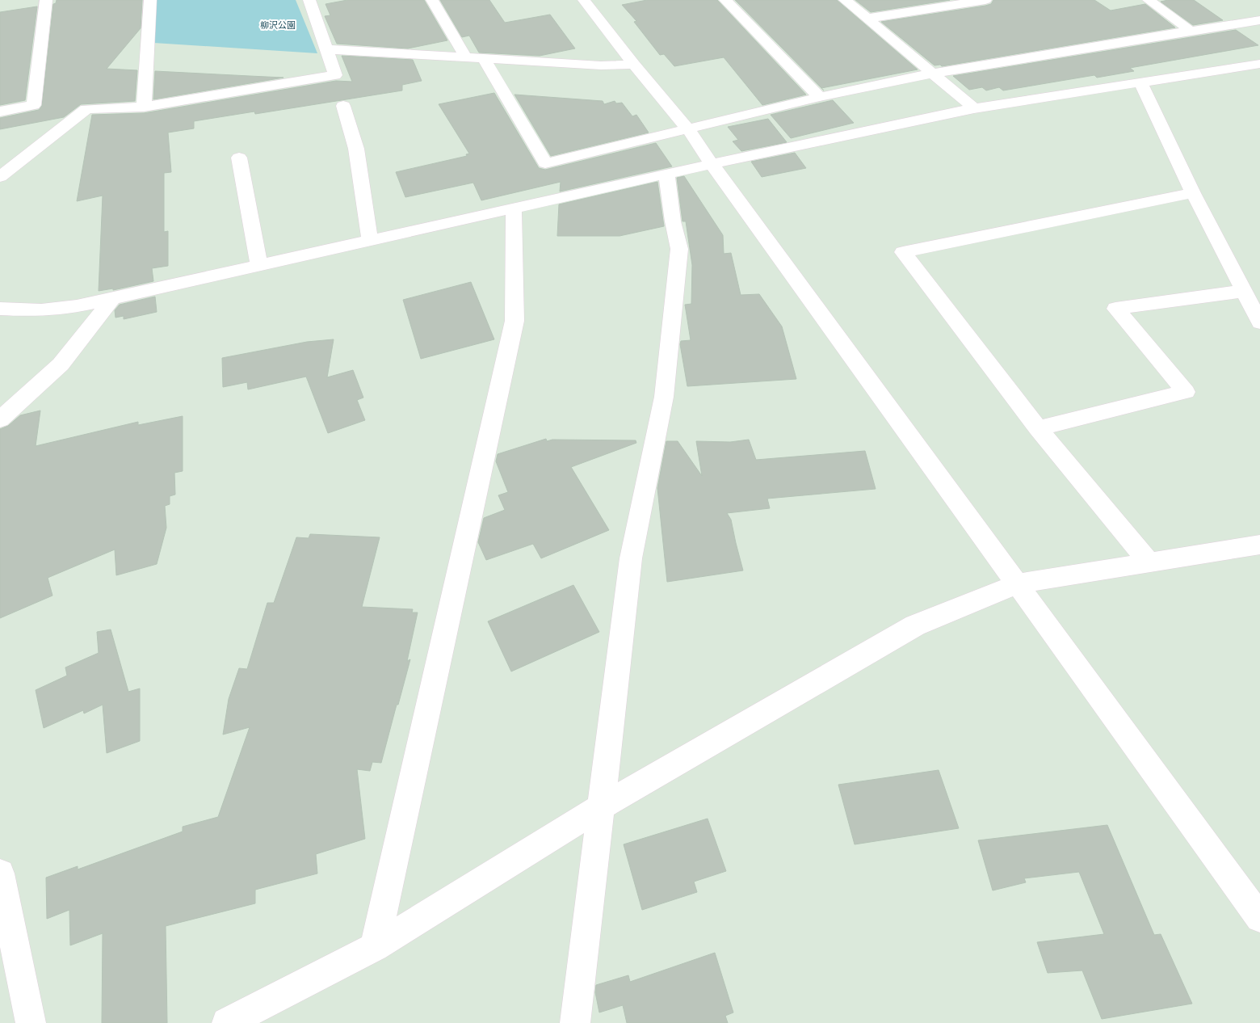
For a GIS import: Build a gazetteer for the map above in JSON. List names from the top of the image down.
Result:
{
  "parks": ["柳沢公園"]
}
